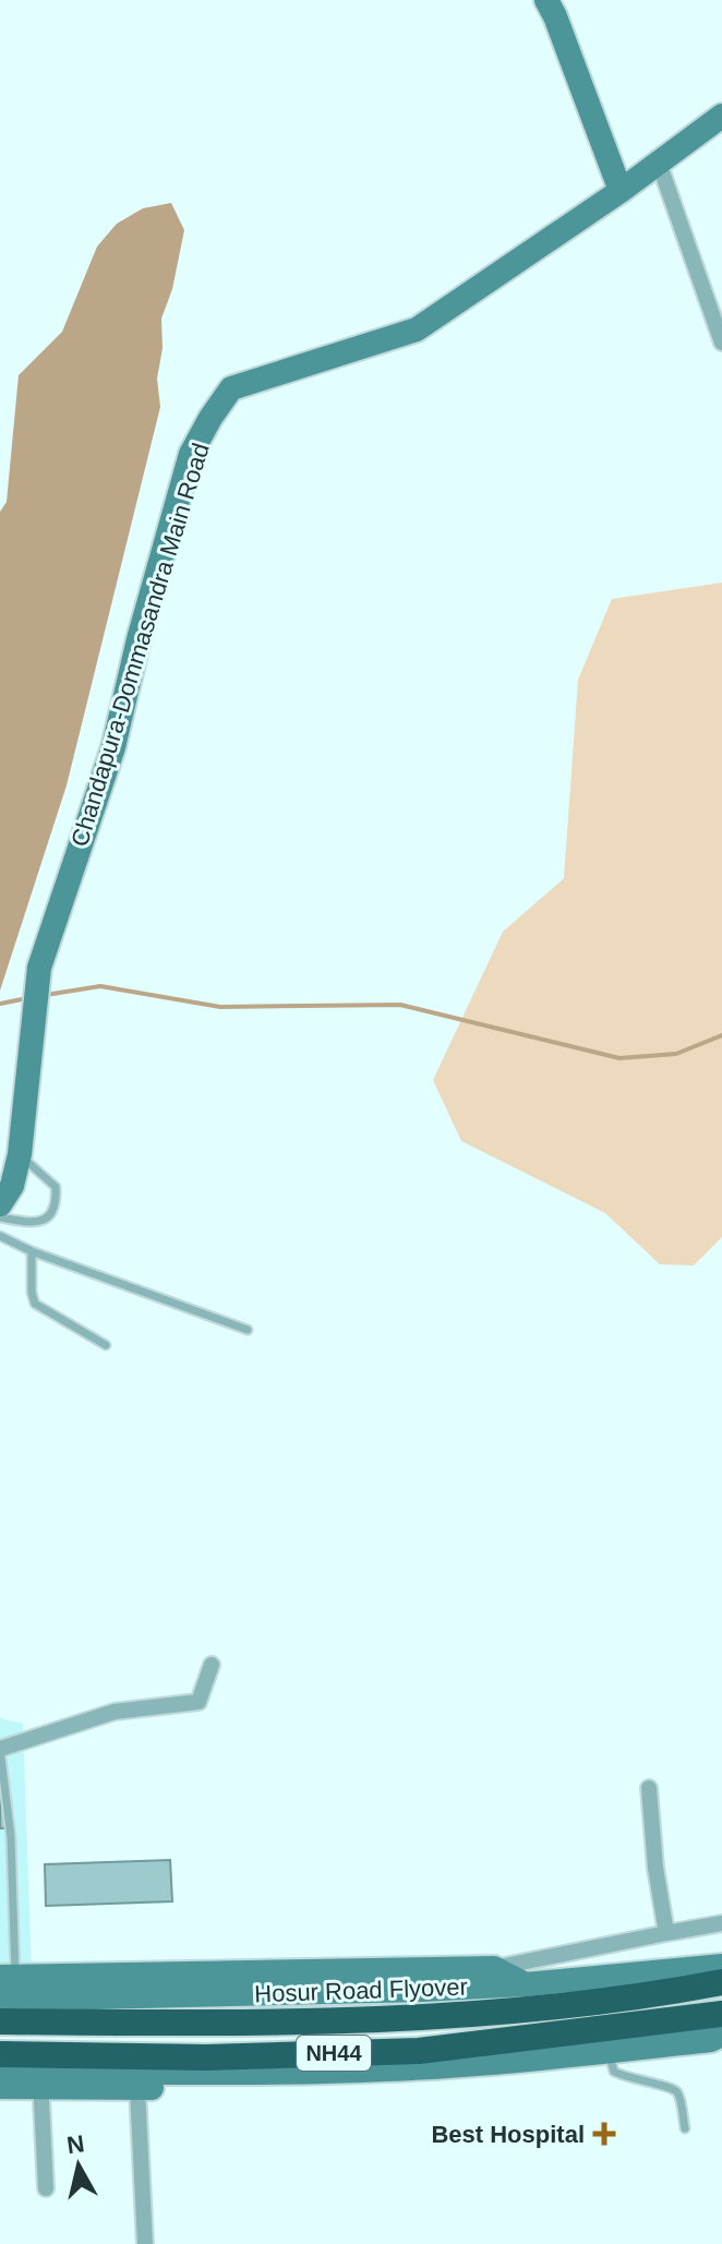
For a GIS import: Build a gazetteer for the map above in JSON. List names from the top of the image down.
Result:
{
  "streets": {
    "highway": ["Hosur Road Flyover", "NH44"],
    "main road": ["Chandapura-Dommasandra Main Road"]
  },
  "places": {
    "health": ["Best Hospital"]
  },
  "north": "top"
}
